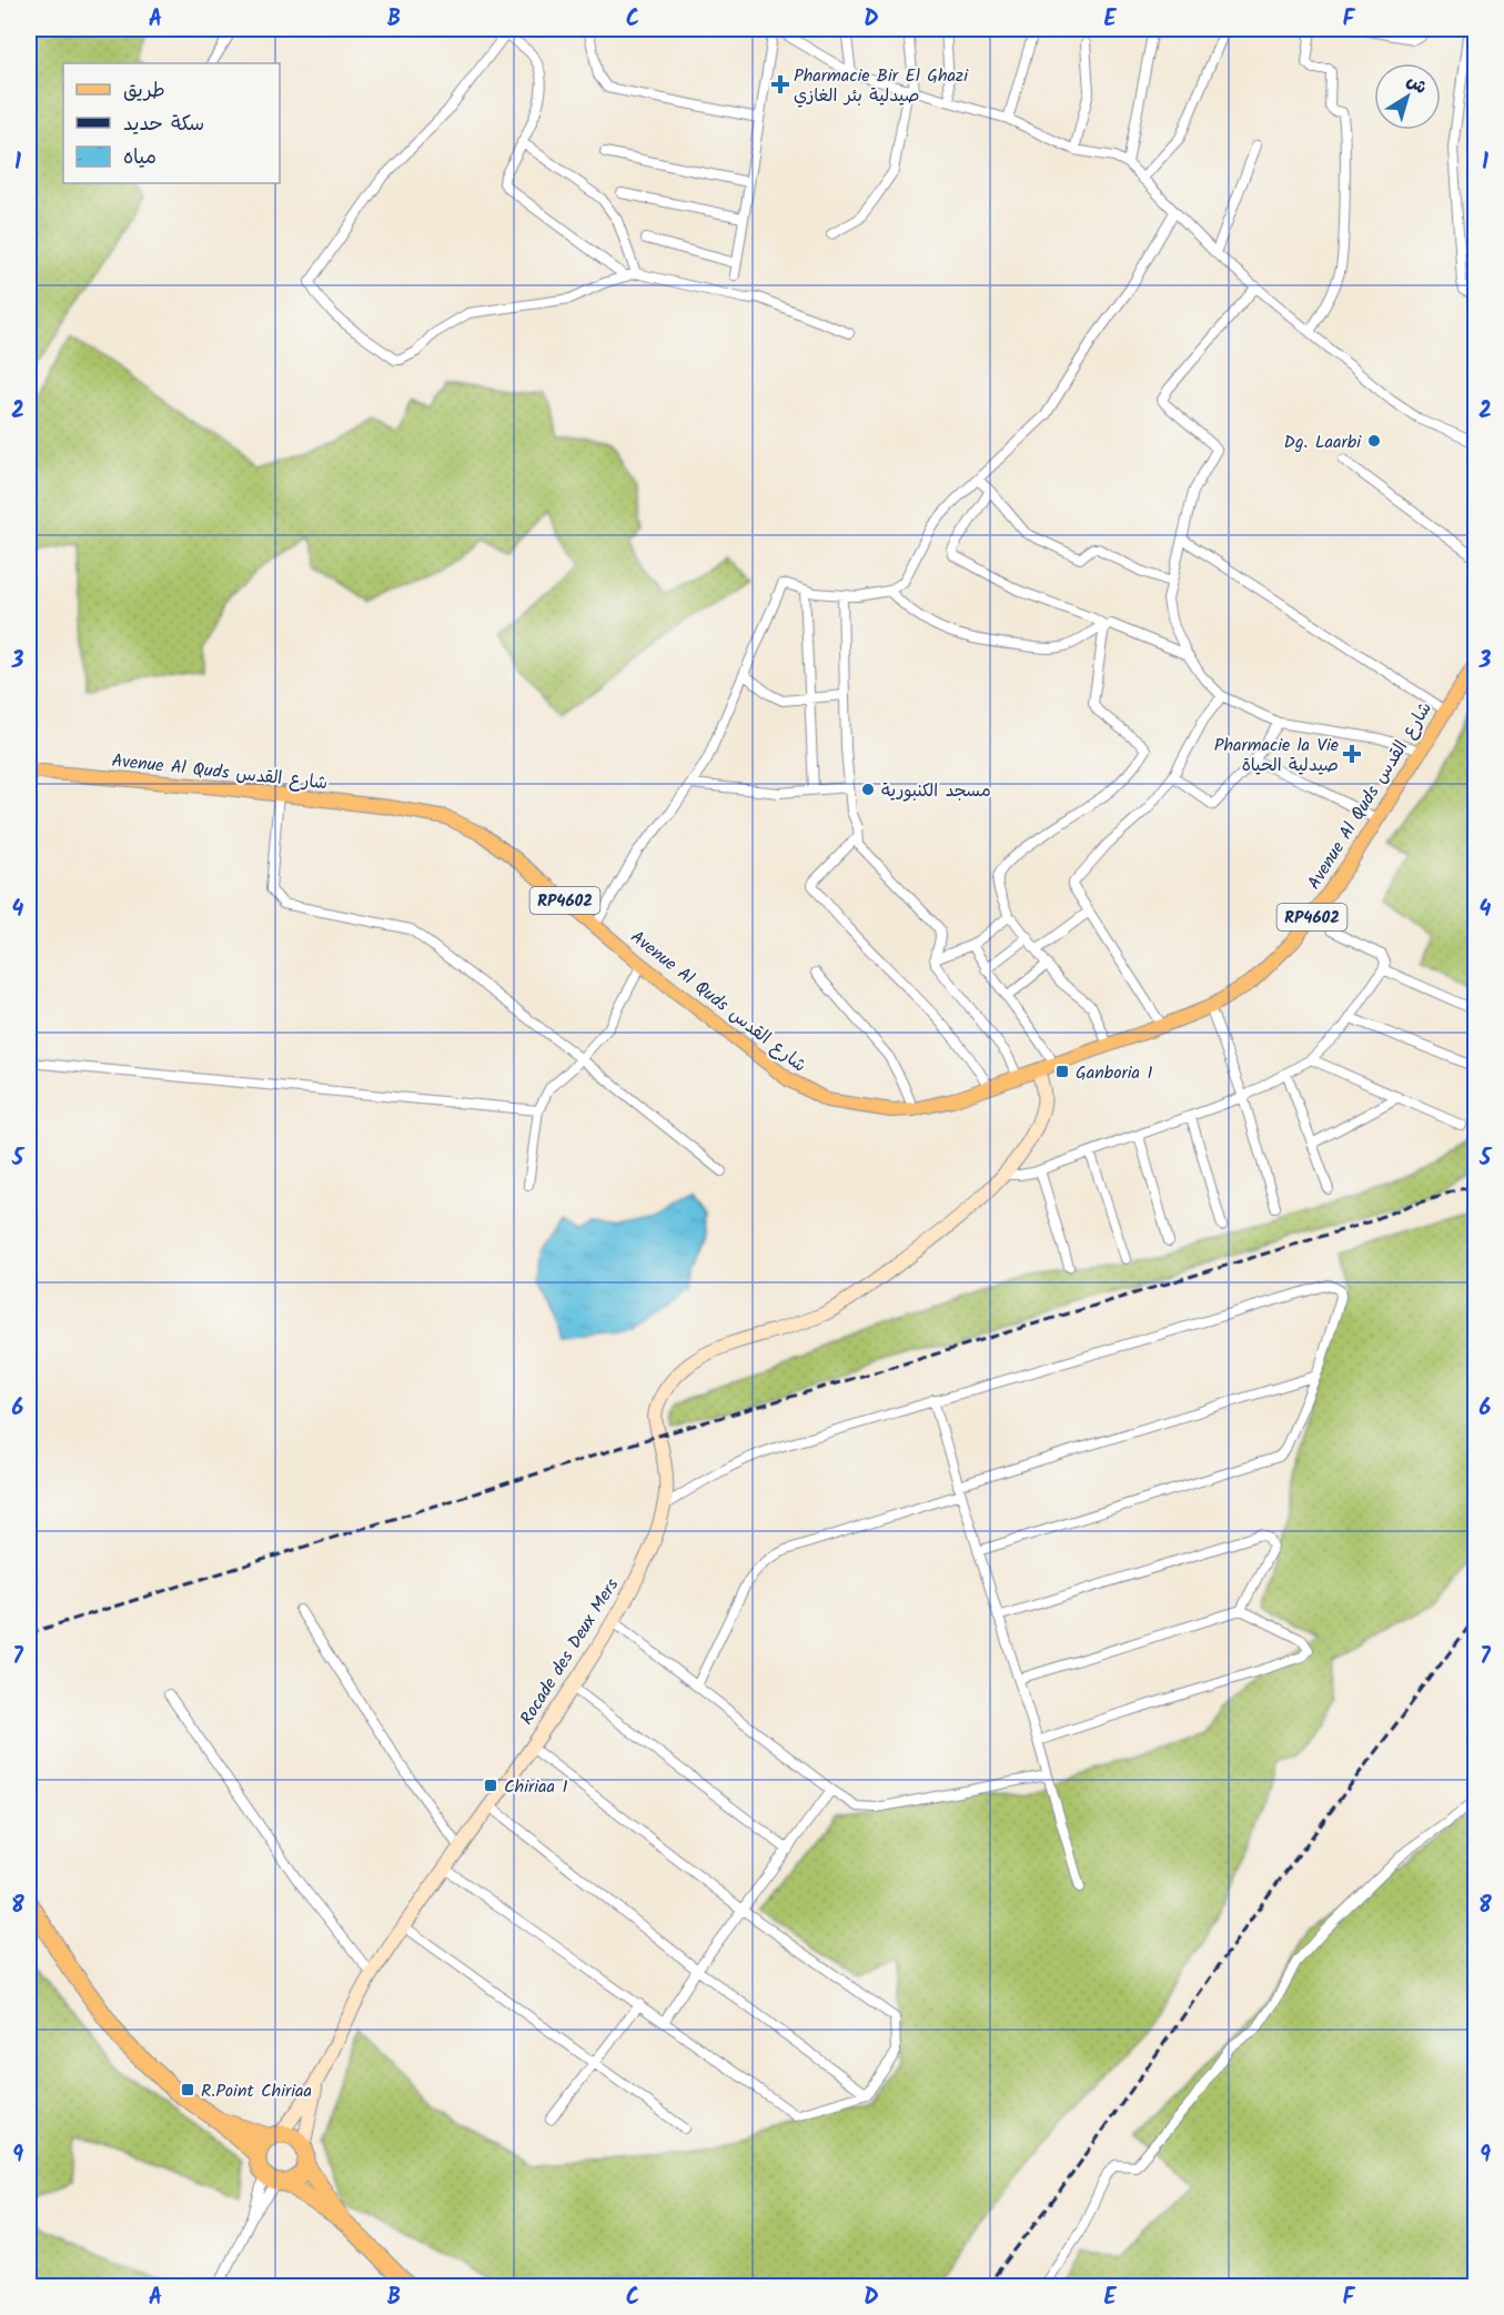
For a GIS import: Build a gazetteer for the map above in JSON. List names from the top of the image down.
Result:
{
  "streets": {
    "main road": ["Avenue Al Quds شارع القدس", "RP4602", "Rocade des Deux Mers"]
  },
  "crossings": [
    ["Avenue Al Quds شارع القدس", "Rocade des Deux Mers"]
  ],
  "places": {
    "health": ["Pharmacie Bir El Ghazi صيدلية بئر الغازي", "Pharmacie la Vie صيدلية الحياة"],
    "other": ["Dg. Laarbi", "مسجد الكنبورية"],
    "transit": ["Ganboria 1", "Chiriaa 1", "R.Point Chiriaa"]
  },
  "legend": ["طريق", "سكة حديد", "مياه"],
  "north": "top right",
  "grid": {
    "columns": [
      "A",
      "B",
      "C",
      "D",
      "E",
      "F"
    ],
    "rows": [
      "1",
      "2",
      "3",
      "4",
      "5",
      "6",
      "7",
      "8",
      "9"
    ]
  }
}
